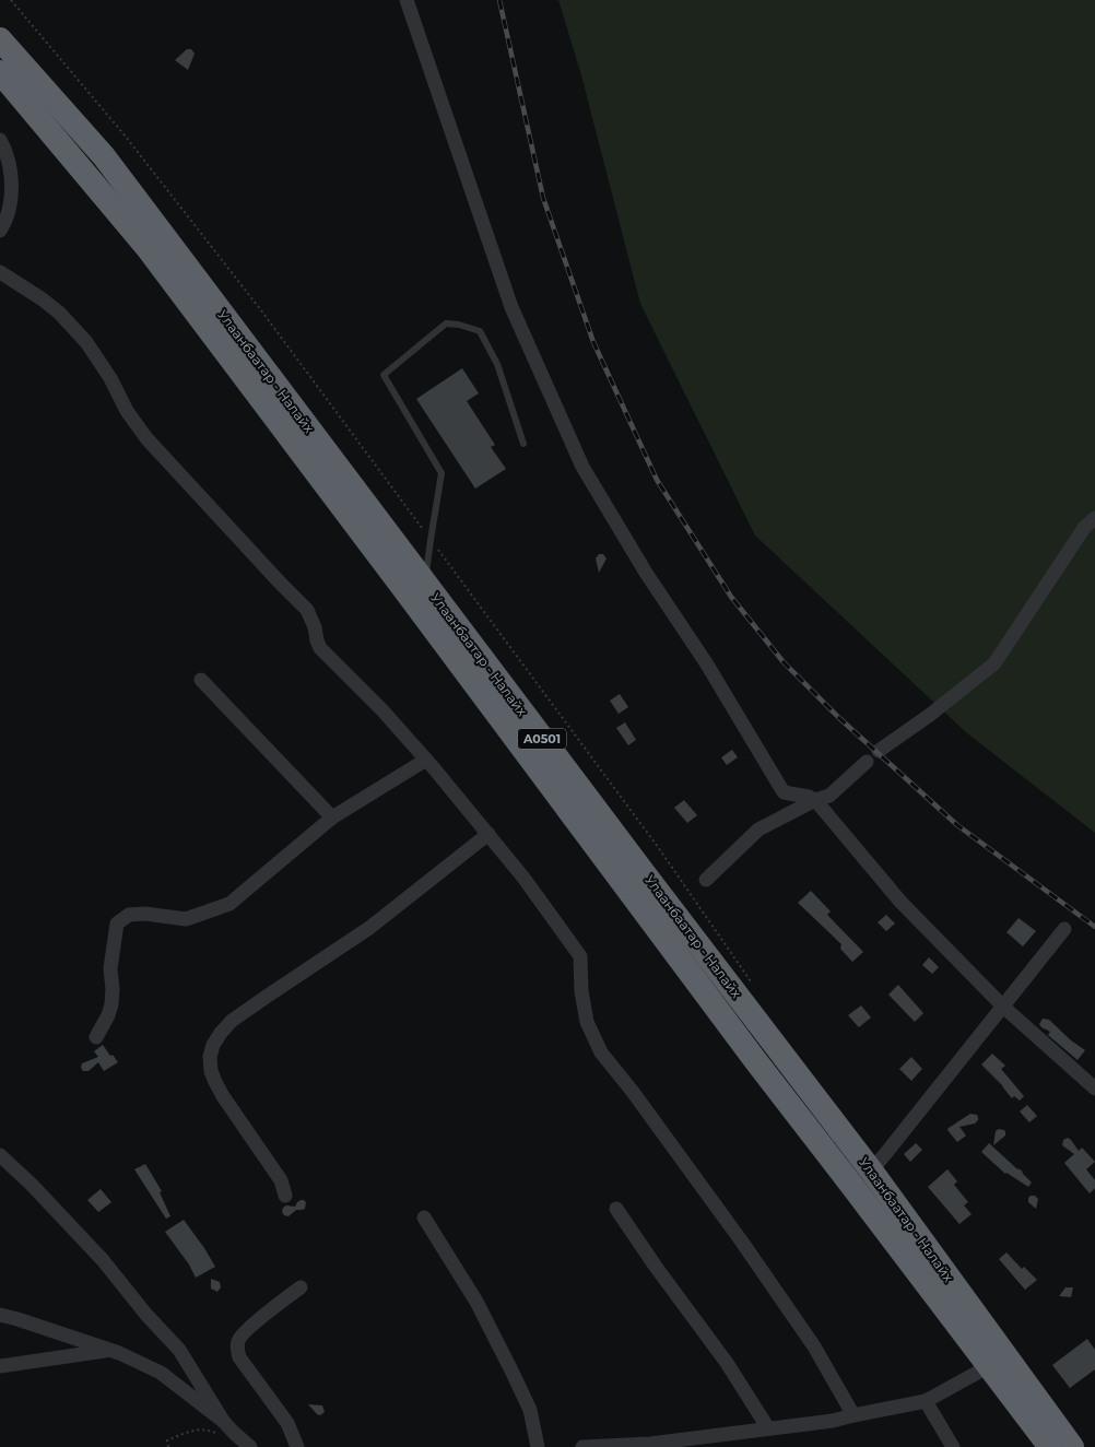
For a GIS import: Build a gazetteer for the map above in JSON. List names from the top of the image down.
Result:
{
  "streets": {
    "highway": ["Улаанбаатар - Налайх", "A0501"]
  }
}
